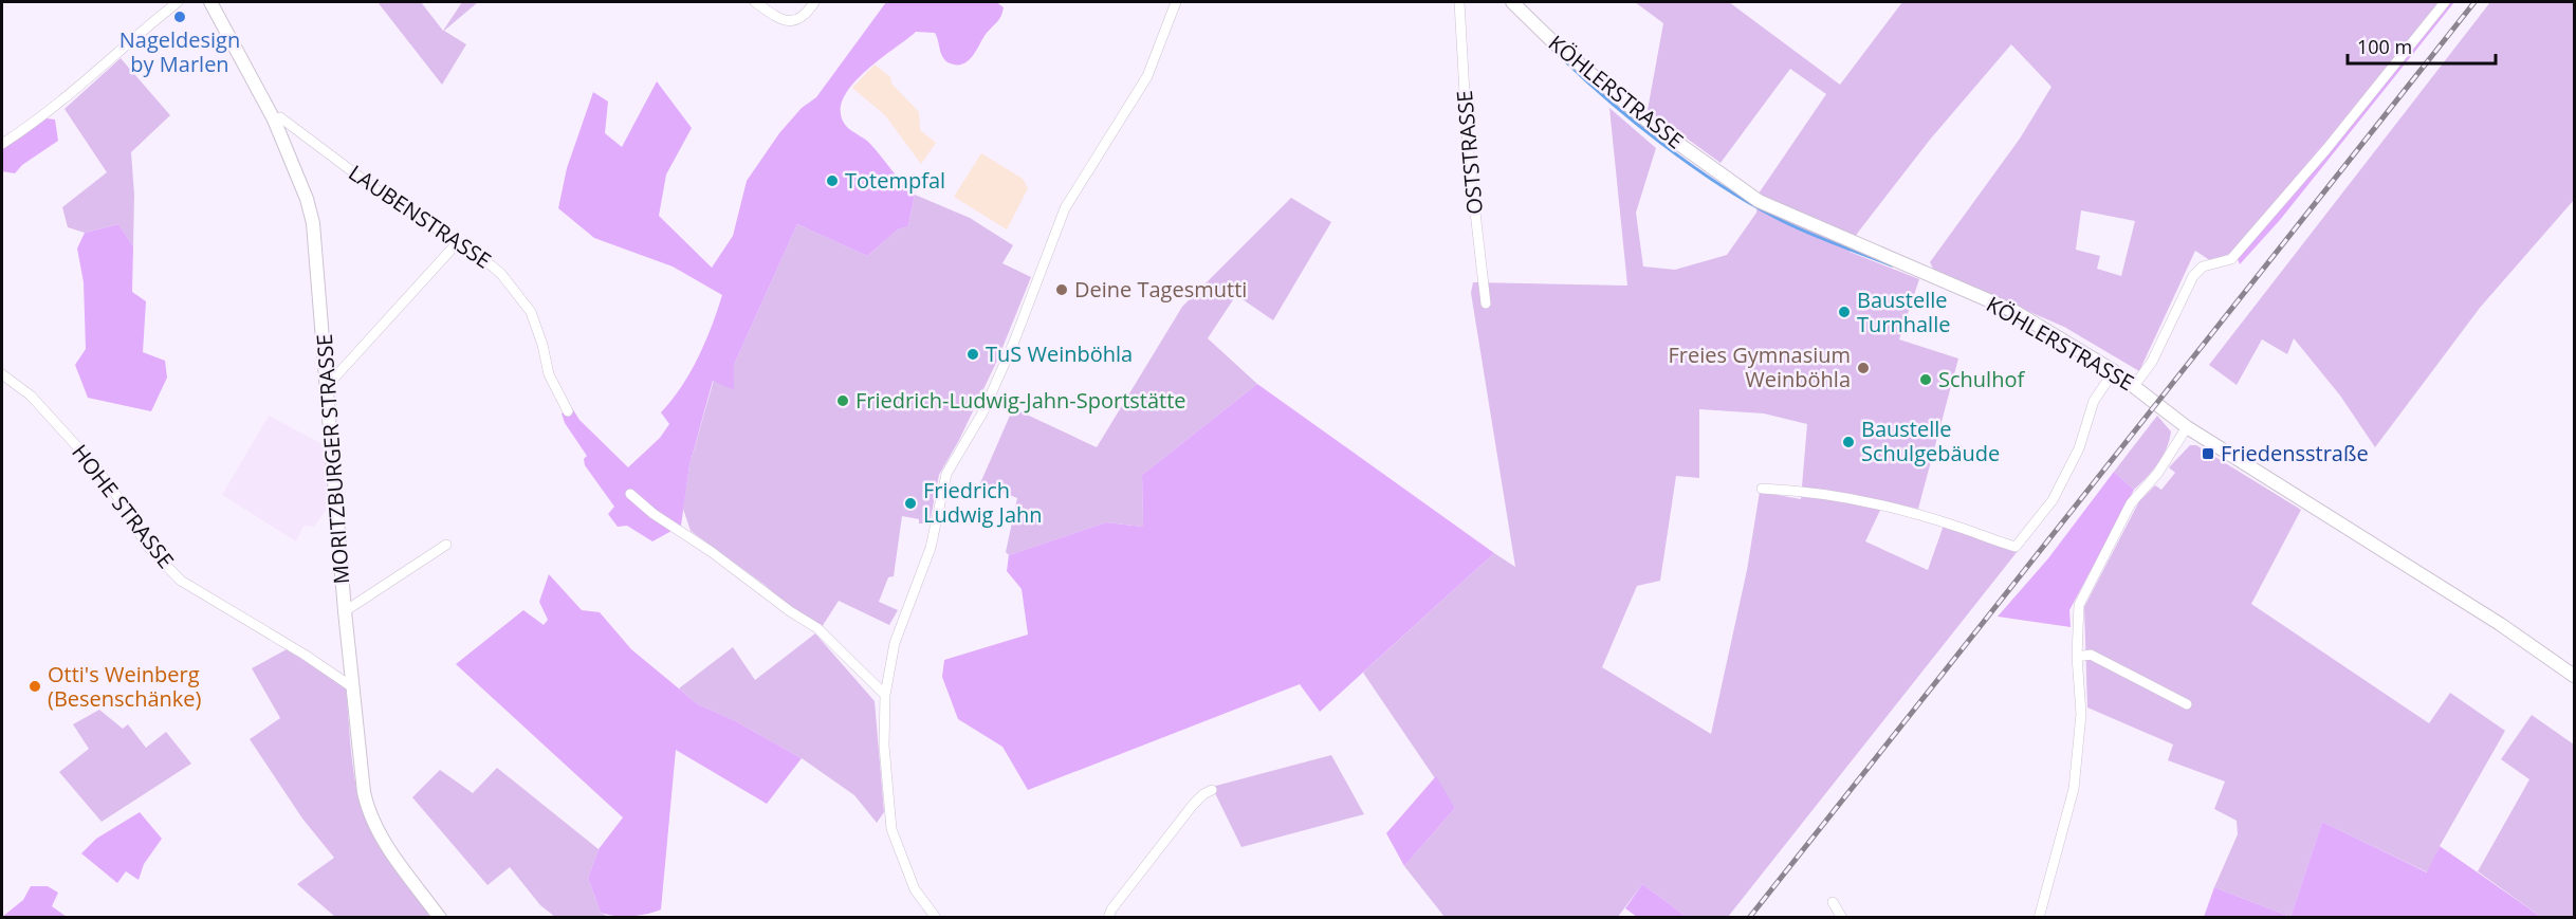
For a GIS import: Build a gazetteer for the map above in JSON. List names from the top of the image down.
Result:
{
  "streets": {
    "street": [
      "KÖHLERSTRASSE",
      "OSTSTRASSE",
      "LAUBENSTRASSE",
      "MORITZBURGER STRASSE",
      "HOHE STRASSE"
    ]
  },
  "crossings": [
    ["LAUBENSTRASSE", "MORITZBURGER STRASSE"],
    ["MORITZBURGER STRASSE", "HOHE STRASSE"]
  ],
  "places": {
    "other": [
      "Nageldesign by Marlen",
      "Totempfal",
      "Deine Tagesmutti",
      "Baustelle Turnhalle",
      "TuS Weinböhla",
      "Freies Gymnasium Weinböhla",
      "Schulhof",
      "Friedrich-Ludwig-Jahn-Sportstätte",
      "Baustelle Schulgebäude",
      "Friedrich Ludwig Jahn",
      "Otti's Weinberg (Besenschänke)"
    ],
    "transit": ["Friedensstraße"]
  },
  "scale_bar": "100 m"
}
